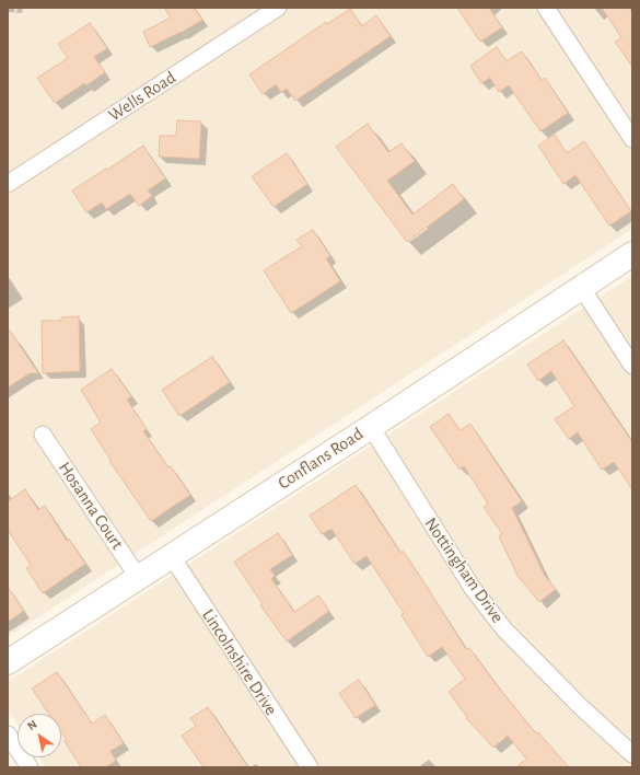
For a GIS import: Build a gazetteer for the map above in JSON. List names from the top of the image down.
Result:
{
  "streets": {
    "main road": ["Conflans Road"],
    "street": [
      "Wells Road",
      "Hosanna Court",
      "Nottingham Drive",
      "Lincolnshire Drive"
    ]
  },
  "crossings": [
    ["Conflans Road", "Hosanna Court"],
    ["Conflans Road", "Nottingham Drive"],
    ["Conflans Road", "Lincolnshire Drive"]
  ],
  "north": "top left"
}
